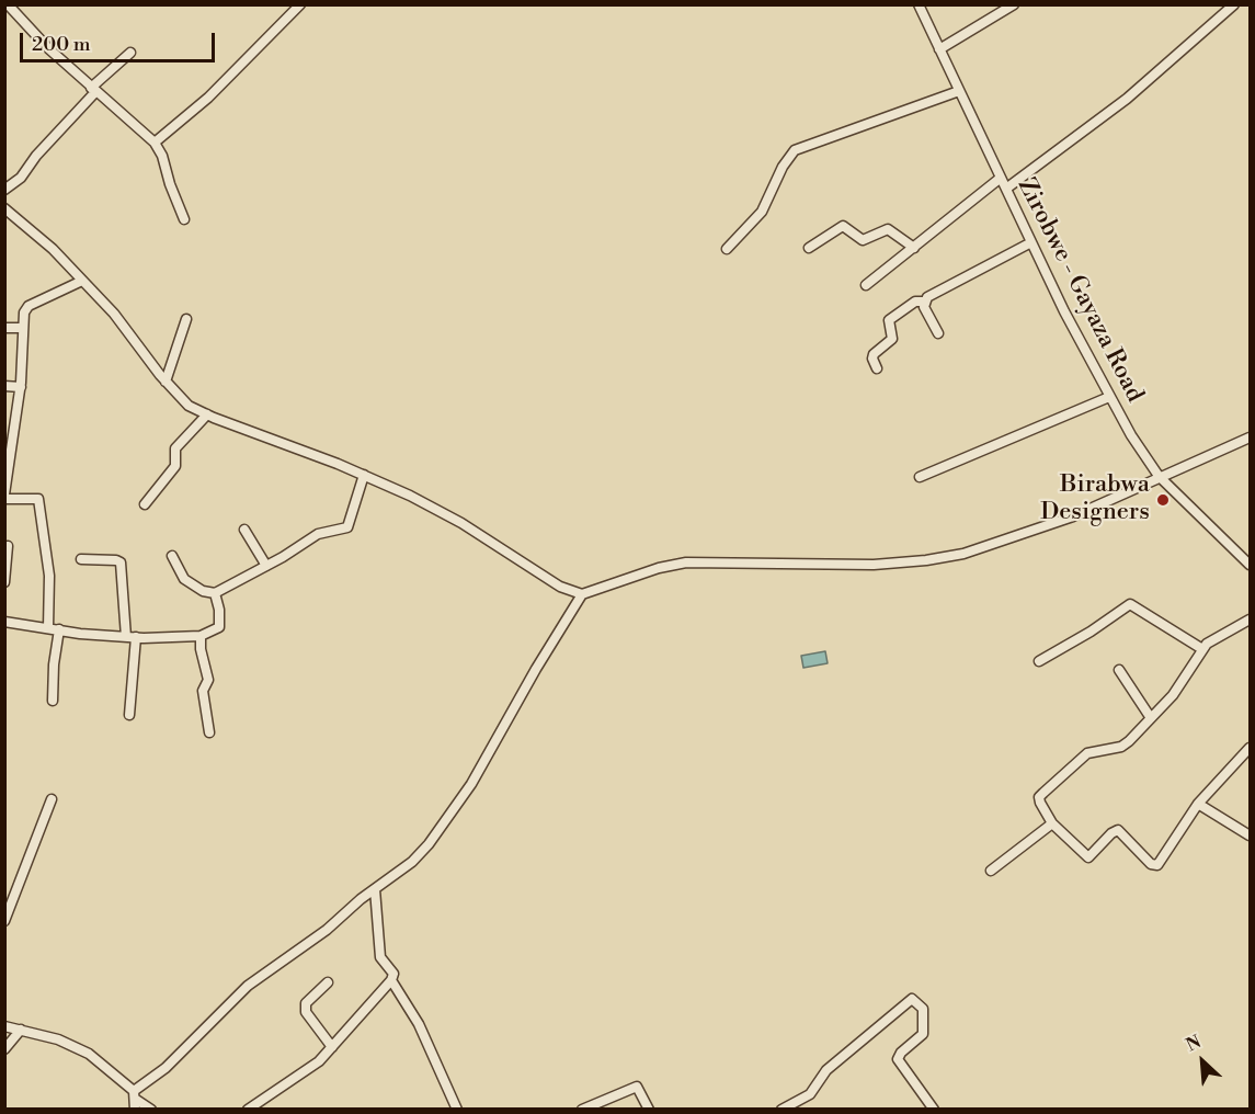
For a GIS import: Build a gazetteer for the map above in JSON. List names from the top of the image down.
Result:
{
  "streets": {
    "street": ["Zirobwe - Gayaza Road"]
  },
  "places": ["Birabwa Designers"],
  "scale_bar": "200 m",
  "north": "top left"
}
